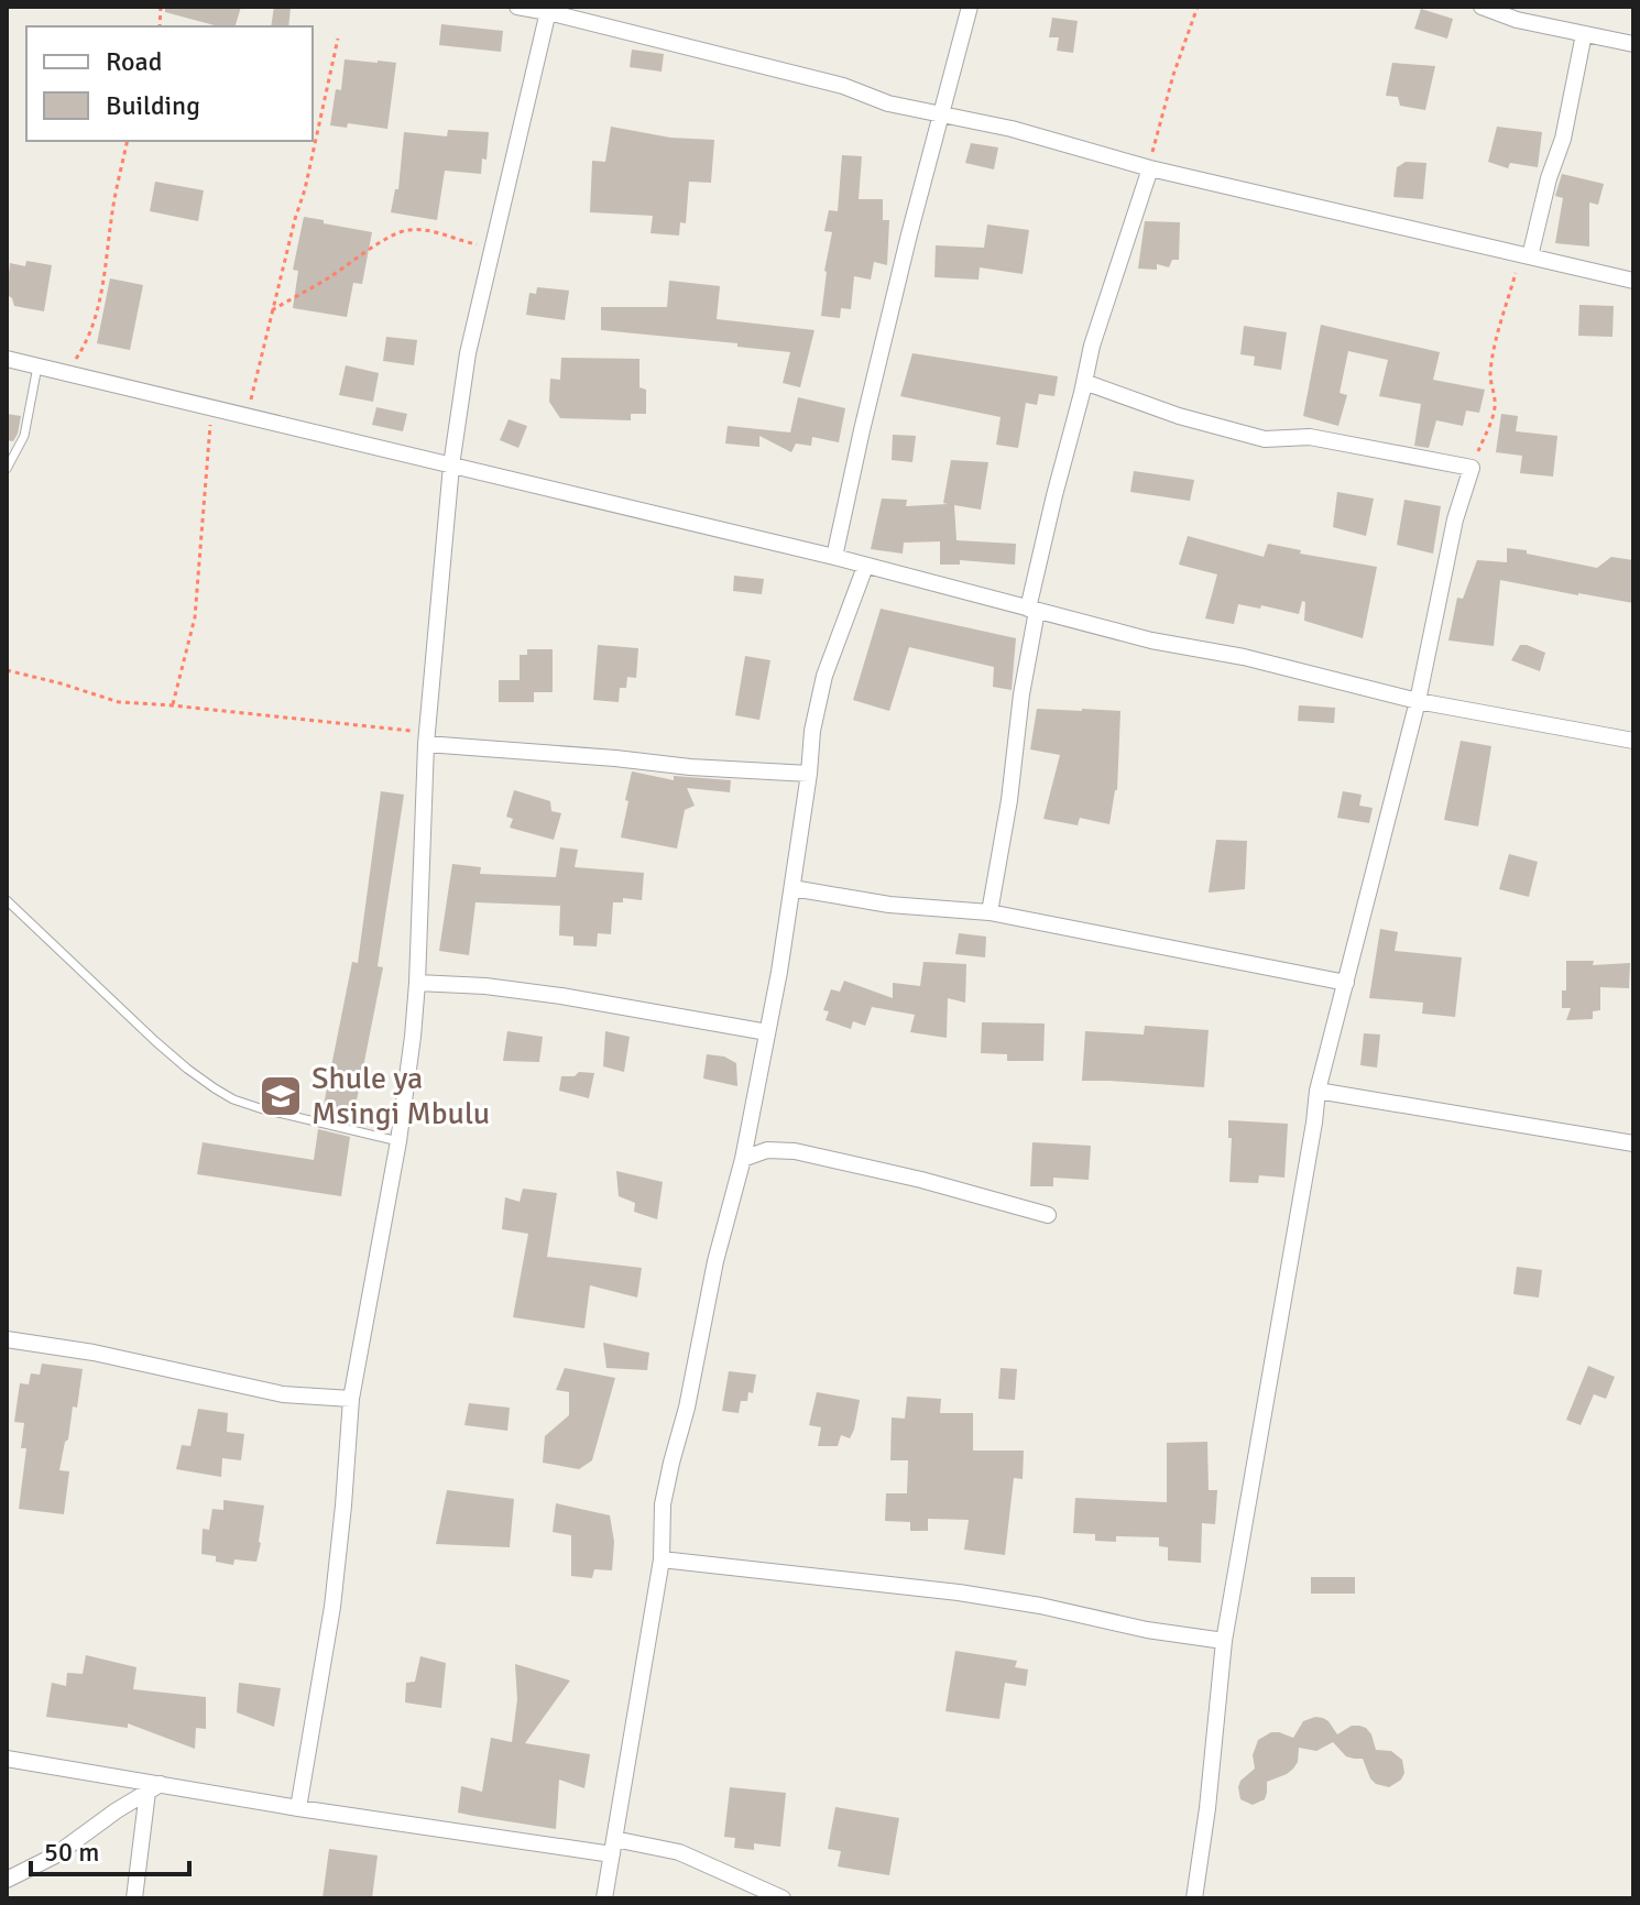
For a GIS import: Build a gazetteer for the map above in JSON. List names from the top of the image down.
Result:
{
  "places": {
    "school or university": ["Shule ya Msingi Mbulu"]
  },
  "legend": ["Road", "Building"],
  "scale_bar": "50 m"
}
